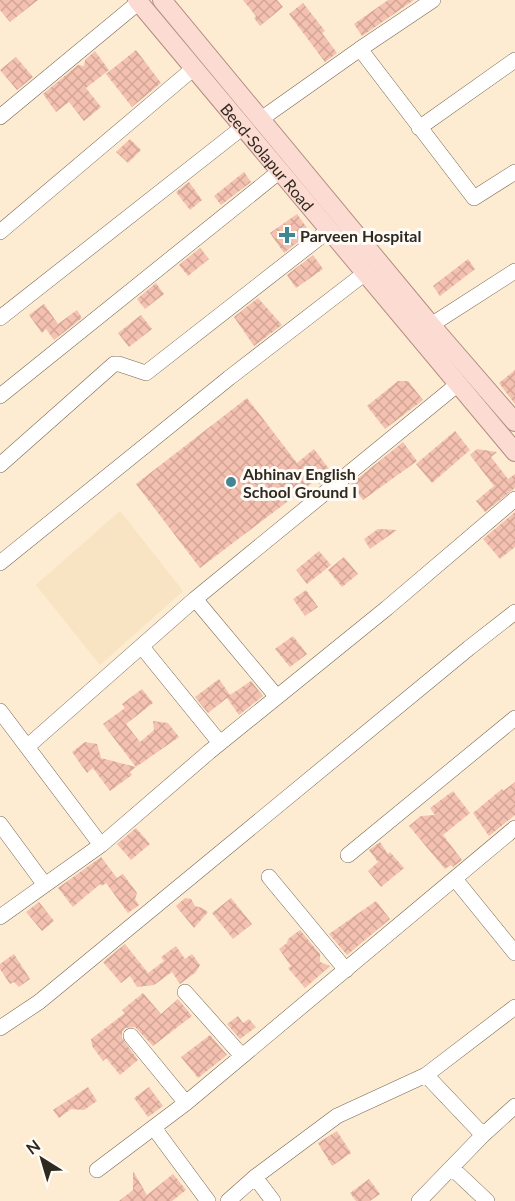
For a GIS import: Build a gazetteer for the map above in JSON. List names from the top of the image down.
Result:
{
  "streets": {
    "main road": ["Beed-Solapur Road"]
  },
  "places": {
    "health": ["Parveen Hospital"],
    "other": ["Abhinav English School Ground I"]
  },
  "north": "top left"
}
